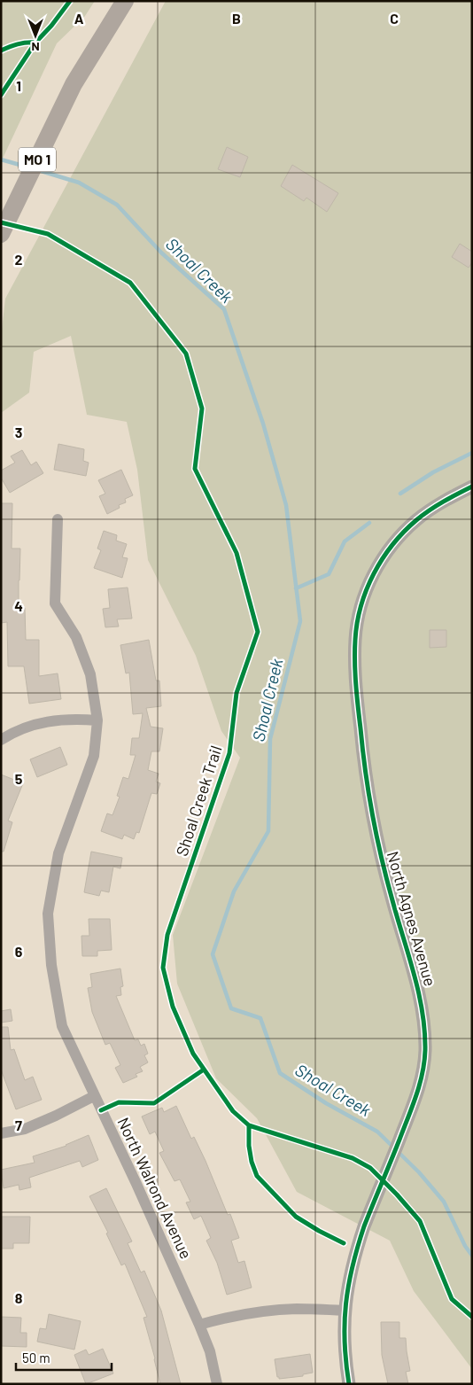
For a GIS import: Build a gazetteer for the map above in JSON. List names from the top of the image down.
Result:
{
  "streets": {
    "main road": ["MO 1"],
    "street": ["North Agnes Avenue", "North Walrond Avenue"],
    "cycle path": ["Shoal Creek Trail"]
  },
  "water": ["Shoal Creek"],
  "scale_bar": "50 m",
  "north": "bottom",
  "grid": {
    "columns": ["A", "B", "C"],
    "rows": [
      "1",
      "2",
      "3",
      "4",
      "5",
      "6",
      "7",
      "8"
    ]
  }
}
